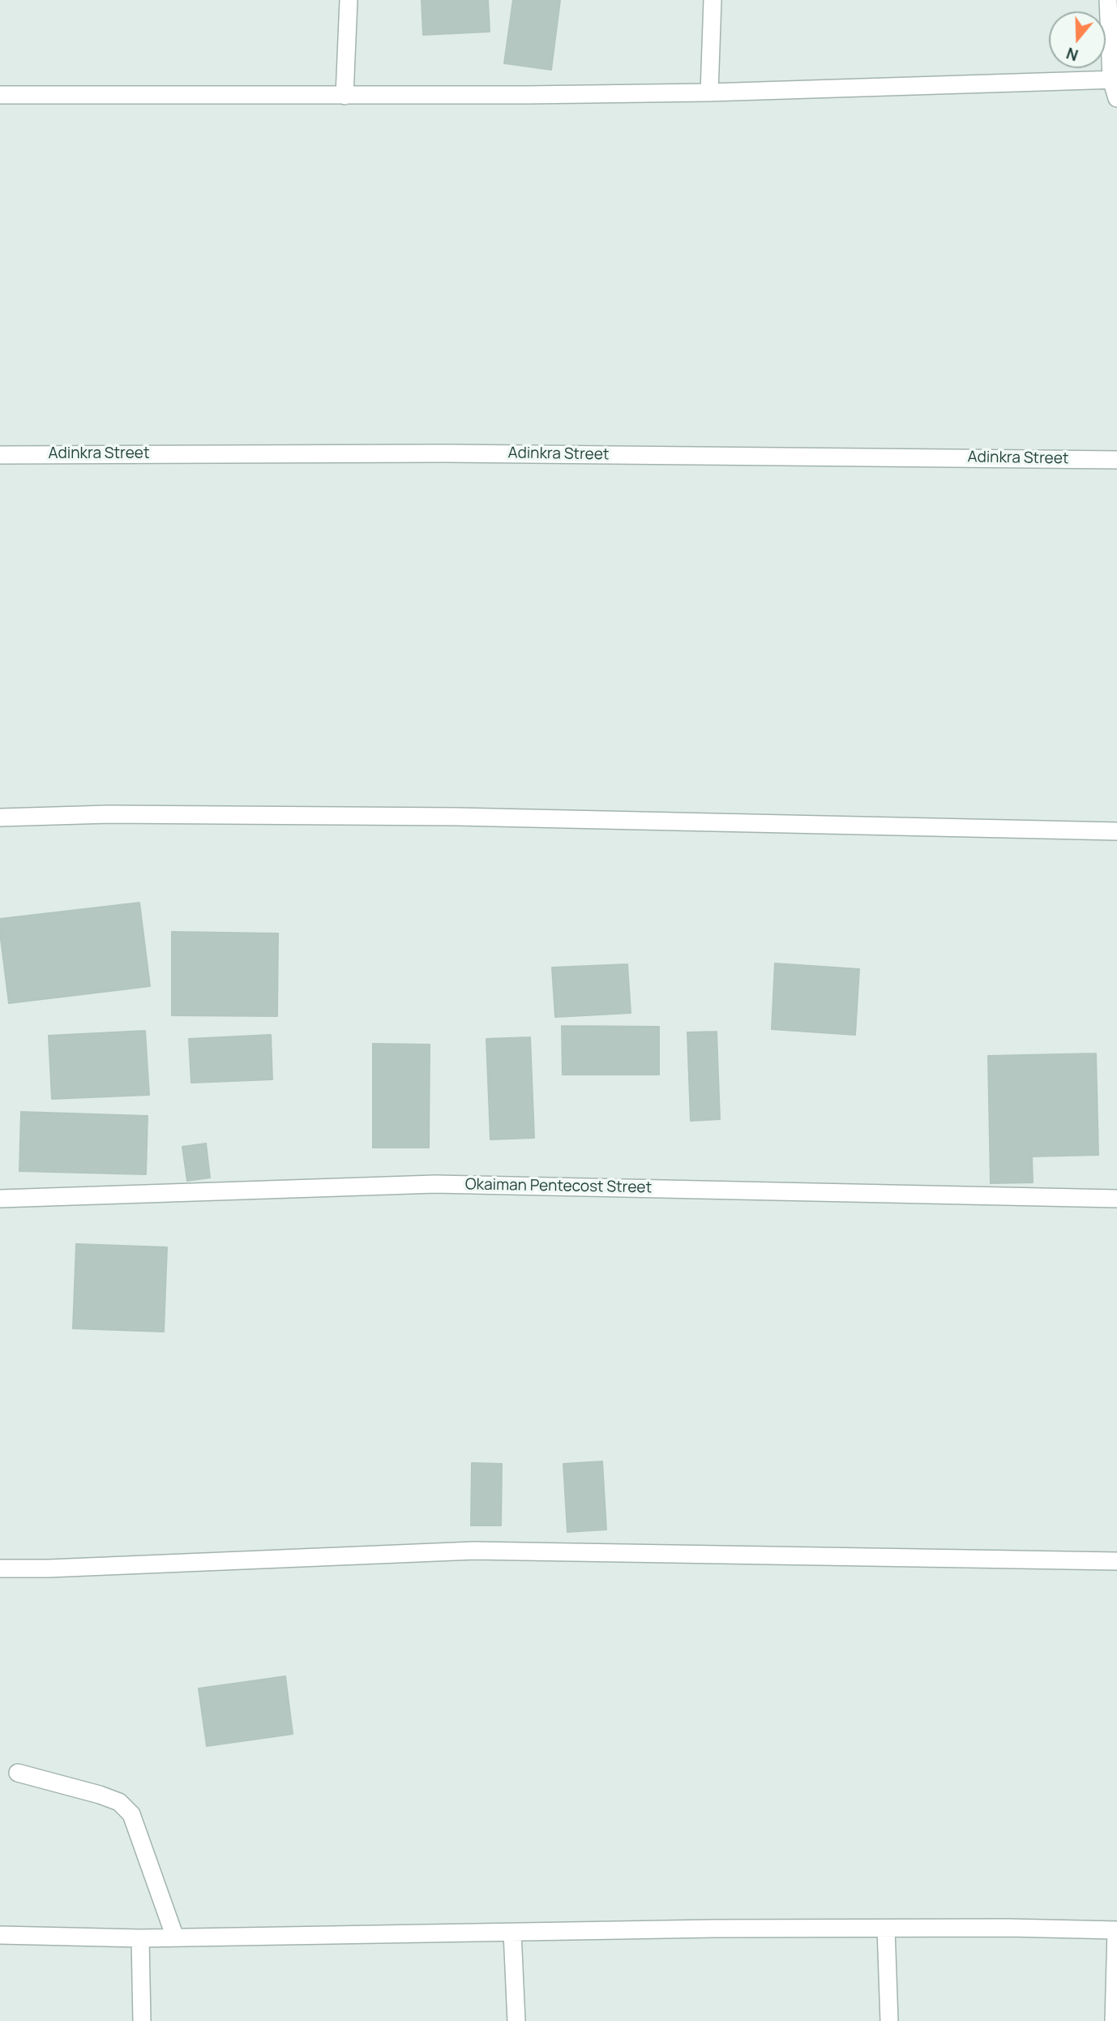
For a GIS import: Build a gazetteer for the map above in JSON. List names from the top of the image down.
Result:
{
  "streets": {
    "street": ["Adinkra Street", "Okaiman Pentecost Street"]
  },
  "north": "bottom"
}
